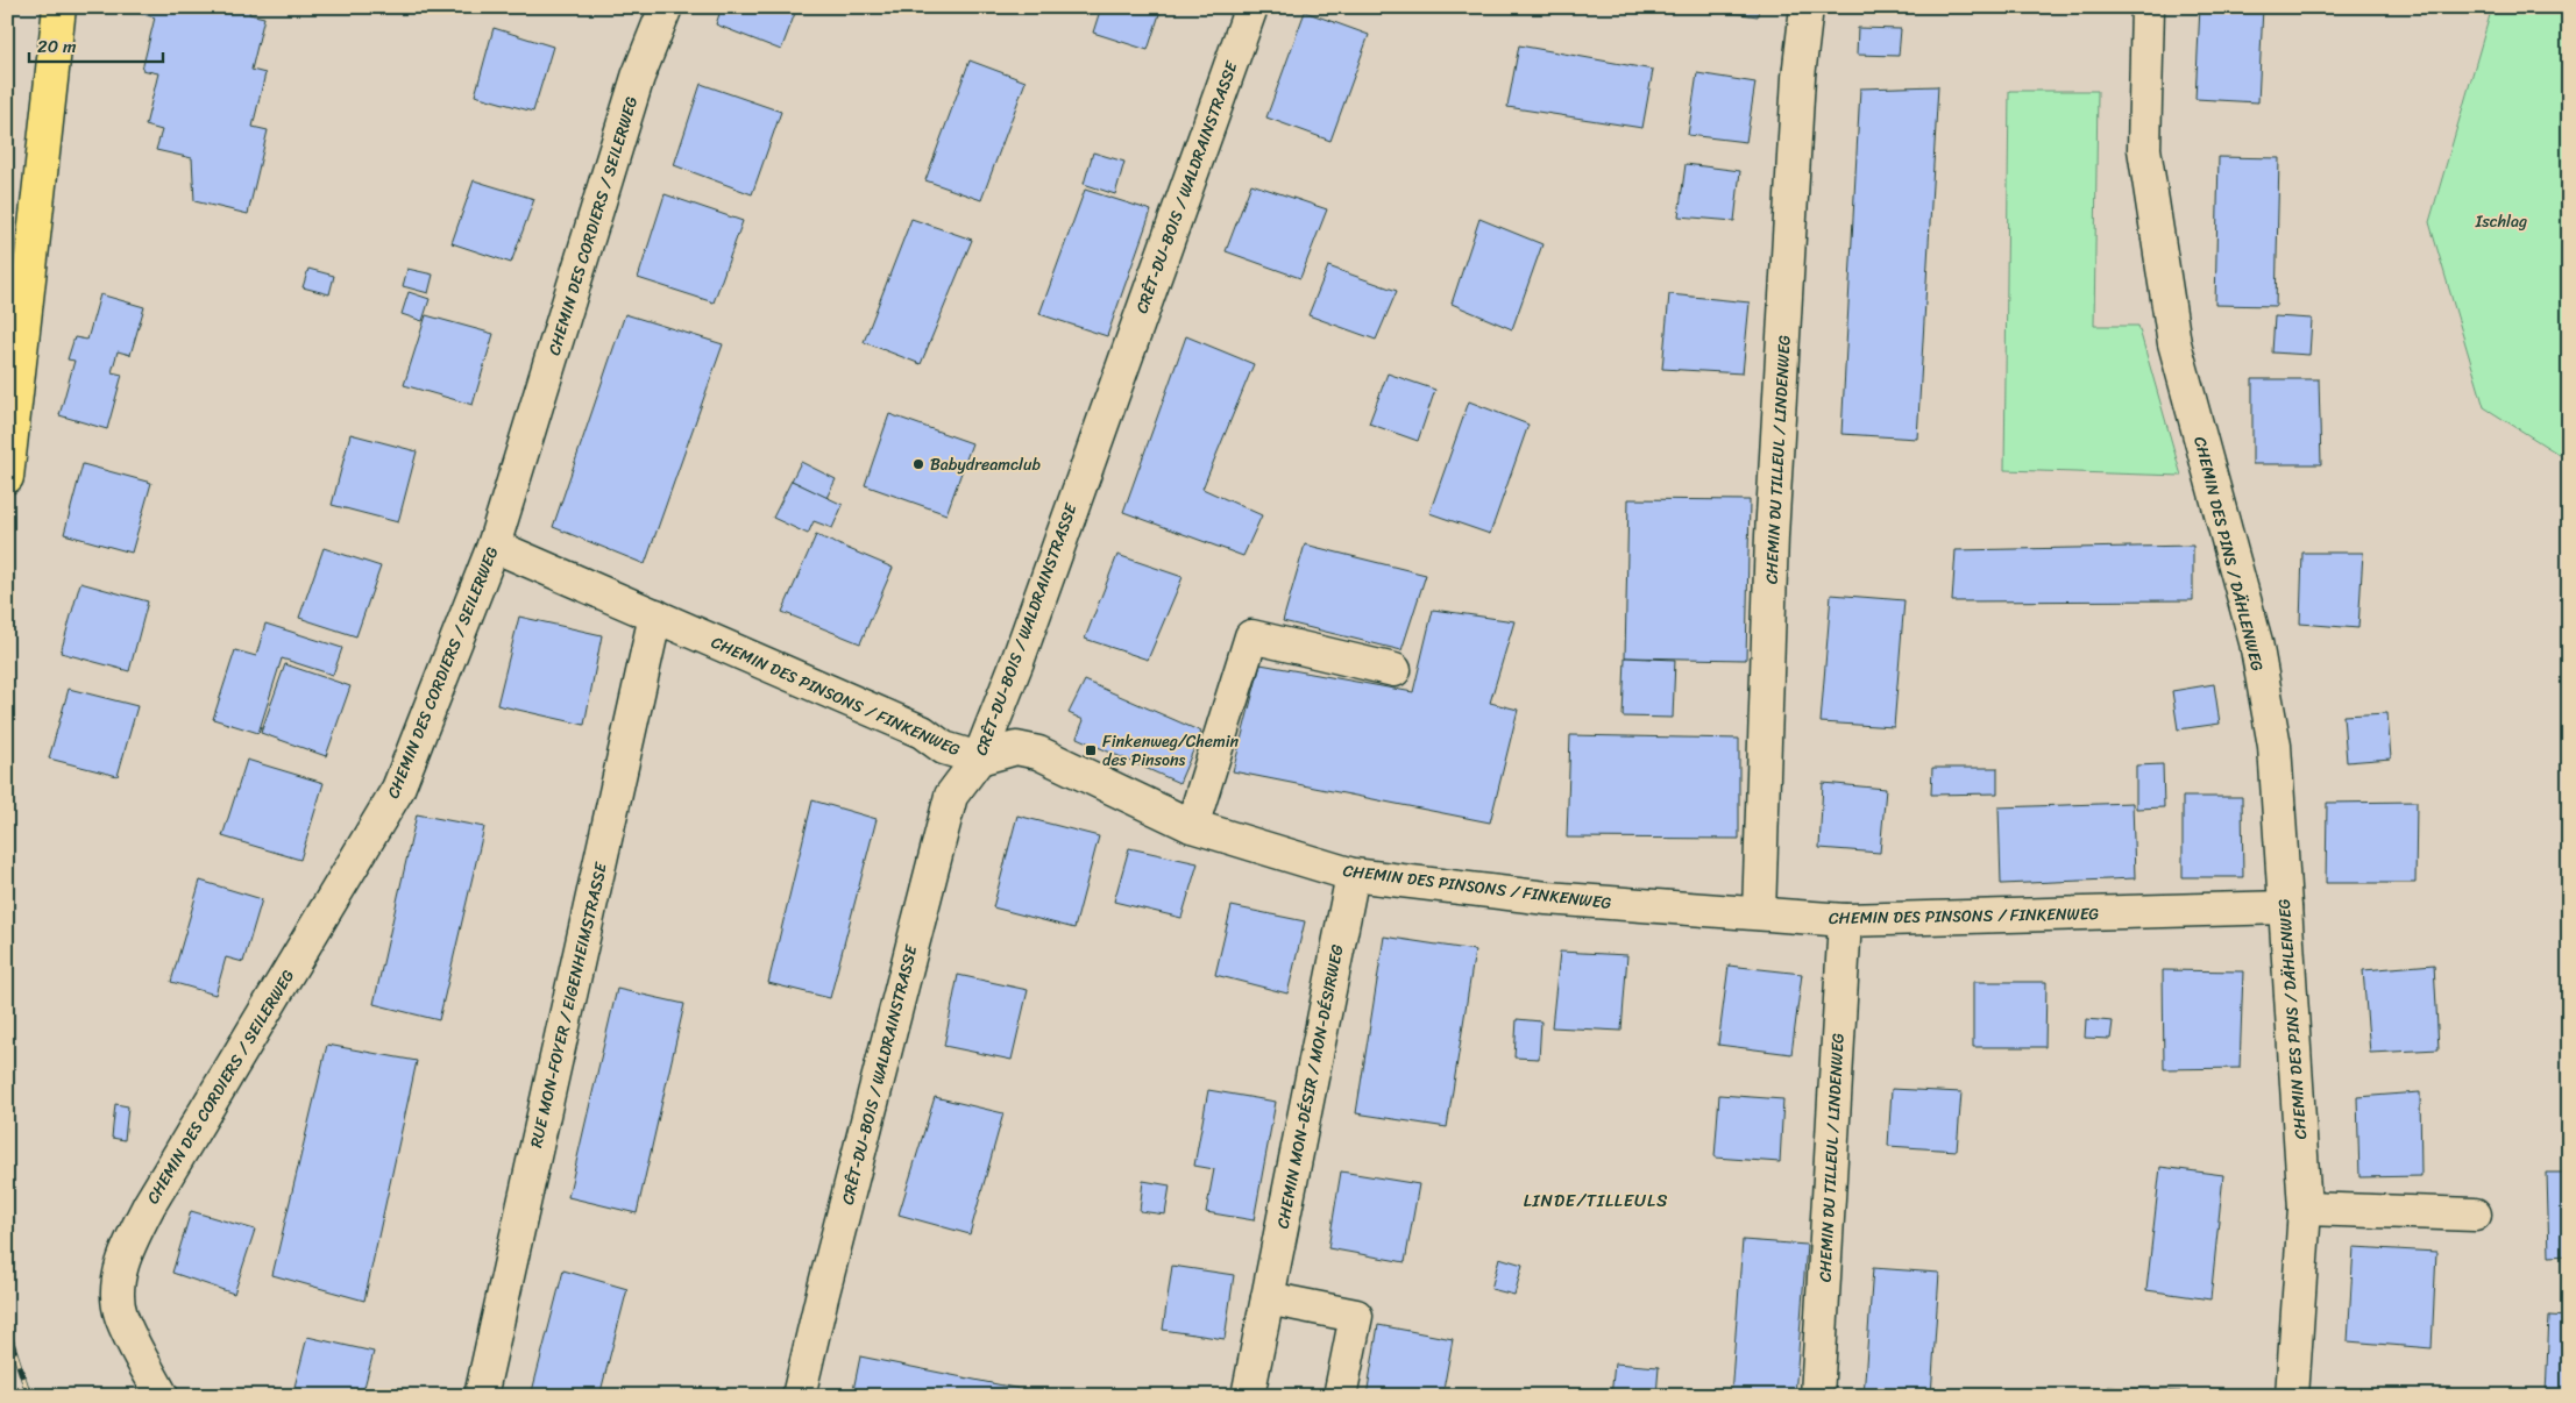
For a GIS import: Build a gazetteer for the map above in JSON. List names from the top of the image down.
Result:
{
  "streets": {
    "street": [
      "CRÊT-DU-BOIS / WALDRAINSTRASSE",
      "CHEMIN DES CORDIERS / SEILERWEG",
      "CHEMIN DU TILLEUL / LINDENWEG",
      "CHEMIN DES PINS / DÄHLENWEG",
      "CHEMIN DES PINSONS / FINKENWEG",
      "RUE MON-FOYER / EIGENHEIMSTRASSE",
      "CHEMIN MON-DÉSIR / MON-DÉSIRWEG"
    ]
  },
  "crossings": [
    ["CRÊT-DU-BOIS / WALDRAINSTRASSE", "CHEMIN DES PINSONS / FINKENWEG"],
    ["CHEMIN DES CORDIERS / SEILERWEG", "CHEMIN DES PINSONS / FINKENWEG"],
    ["CHEMIN DU TILLEUL / LINDENWEG", "CHEMIN DES PINSONS / FINKENWEG"],
    ["CHEMIN DES PINS / DÄHLENWEG", "CHEMIN DES PINSONS / FINKENWEG"],
    ["CHEMIN DES PINSONS / FINKENWEG", "RUE MON-FOYER / EIGENHEIMSTRASSE"],
    ["CHEMIN DES PINSONS / FINKENWEG", "CHEMIN MON-DÉSIR / MON-DÉSIRWEG"]
  ],
  "districts": ["LINDE/TILLEULS"],
  "parks": ["Ischlag"],
  "places": {
    "other": ["Babydreamclub"],
    "transit": ["Finkenweg/Chemin des Pinsons"]
  },
  "scale_bar": "20 m"
}
